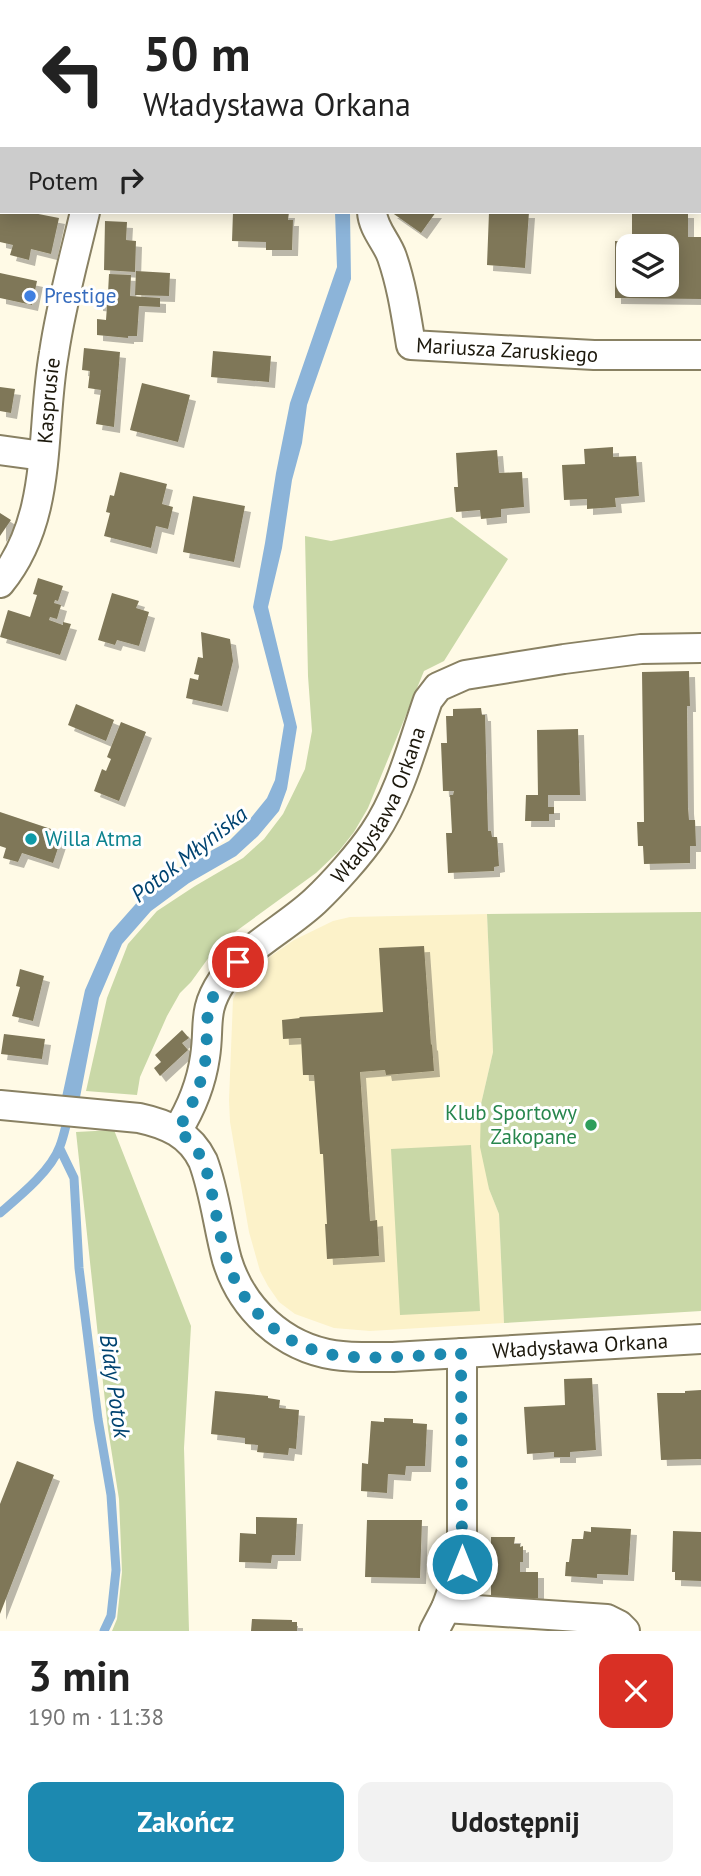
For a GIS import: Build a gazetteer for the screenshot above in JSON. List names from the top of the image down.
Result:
{
  "streets": {
    "street": ["Mariusza Zaruskiego", "Kasprusie", "Władysława Orkana"]
  },
  "water": ["Potok Młyniska", "Biały Potok"],
  "places": ["Prestige", "Willa Atma", "Klub Sportowy Zakopane"],
  "page": {
    "turn": ["50 m", "Władysława Orkana"],
    "then": "Potem",
    "heading": ["3 min", "190 m · 11:38"],
    "buttons": ["Zakończ", "Udostępnij"]
  }
}
